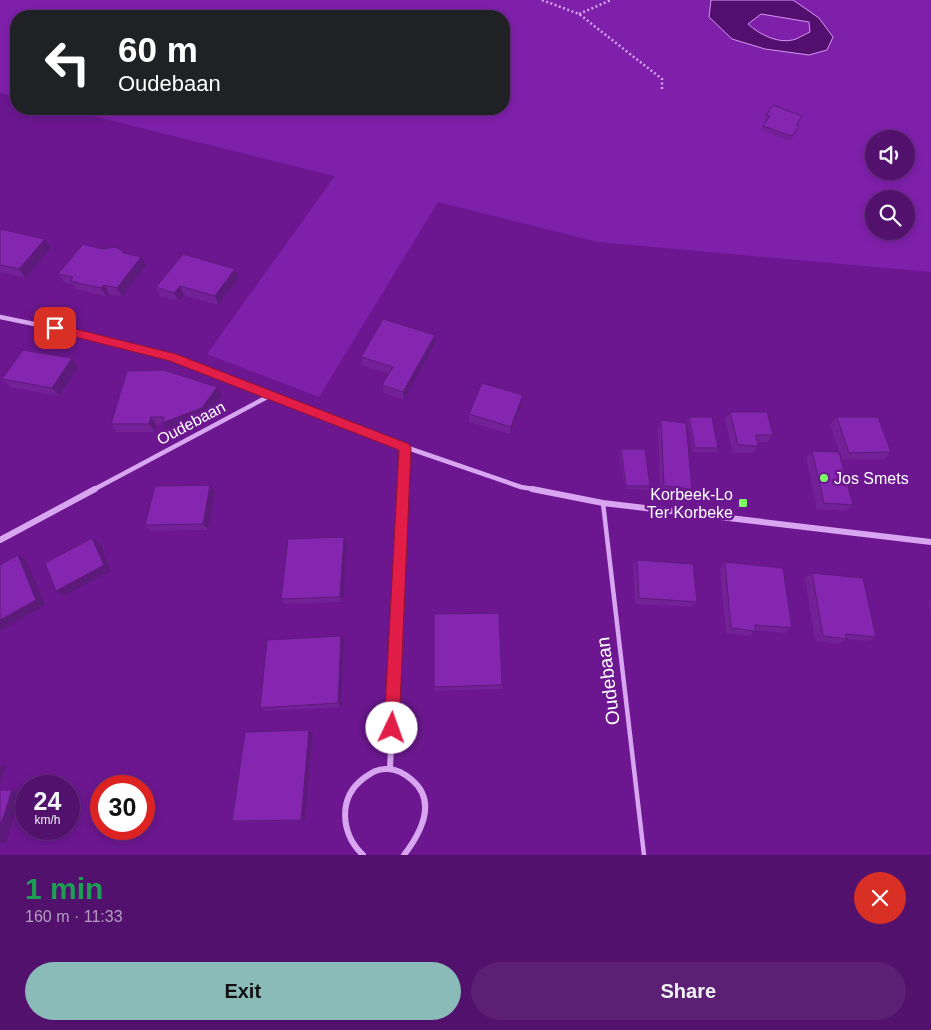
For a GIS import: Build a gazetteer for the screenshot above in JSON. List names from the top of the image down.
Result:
{
  "streets": {
    "street": ["Oudebaan"]
  },
  "places": {
    "other": ["Jos Smets"],
    "transit": ["Korbeek-Lo Ter Korbeke"]
  },
  "page": {
    "turn": ["60 m", "Oudebaan"],
    "speed": "24 km/h",
    "limit": "30",
    "heading": ["1 min", "160 m · 11:33"],
    "buttons": ["Exit", "Share"]
  }
}
